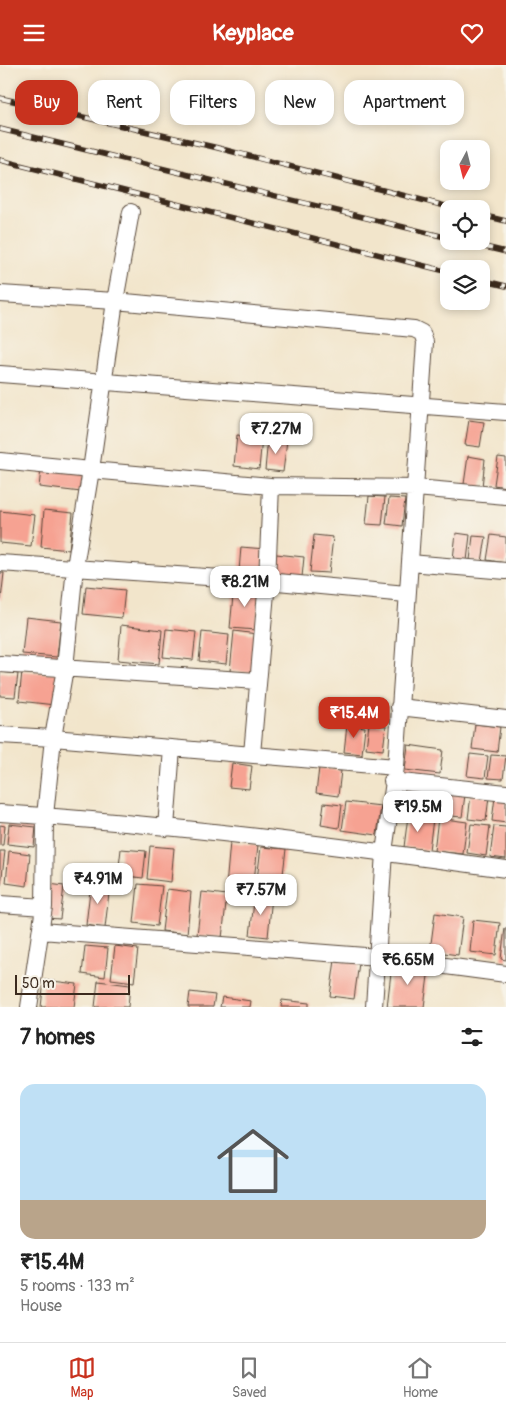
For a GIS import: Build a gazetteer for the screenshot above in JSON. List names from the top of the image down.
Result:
{
  "scale_bar": "50 m",
  "north": "bottom",
  "page": {
    "header": "Keyplace",
    "chip": [
      "Buy",
      "Rent",
      "Filters",
      "New",
      "Apartment"
    ],
    "price": [
      "₹7.27M",
      "₹8.21M",
      "₹15.4M",
      "₹19.5M",
      "₹4.91M",
      "₹7.57M",
      "₹6.65M"
    ],
    "scale": "50 m",
    "heading": "7 homes",
    "list": [
      {
        "name": "₹15.4M",
        "note": "5 rooms · 133 m² · House"
      }
    ],
    "tabs": ["Map", "Saved", "Home"]
  }
}
